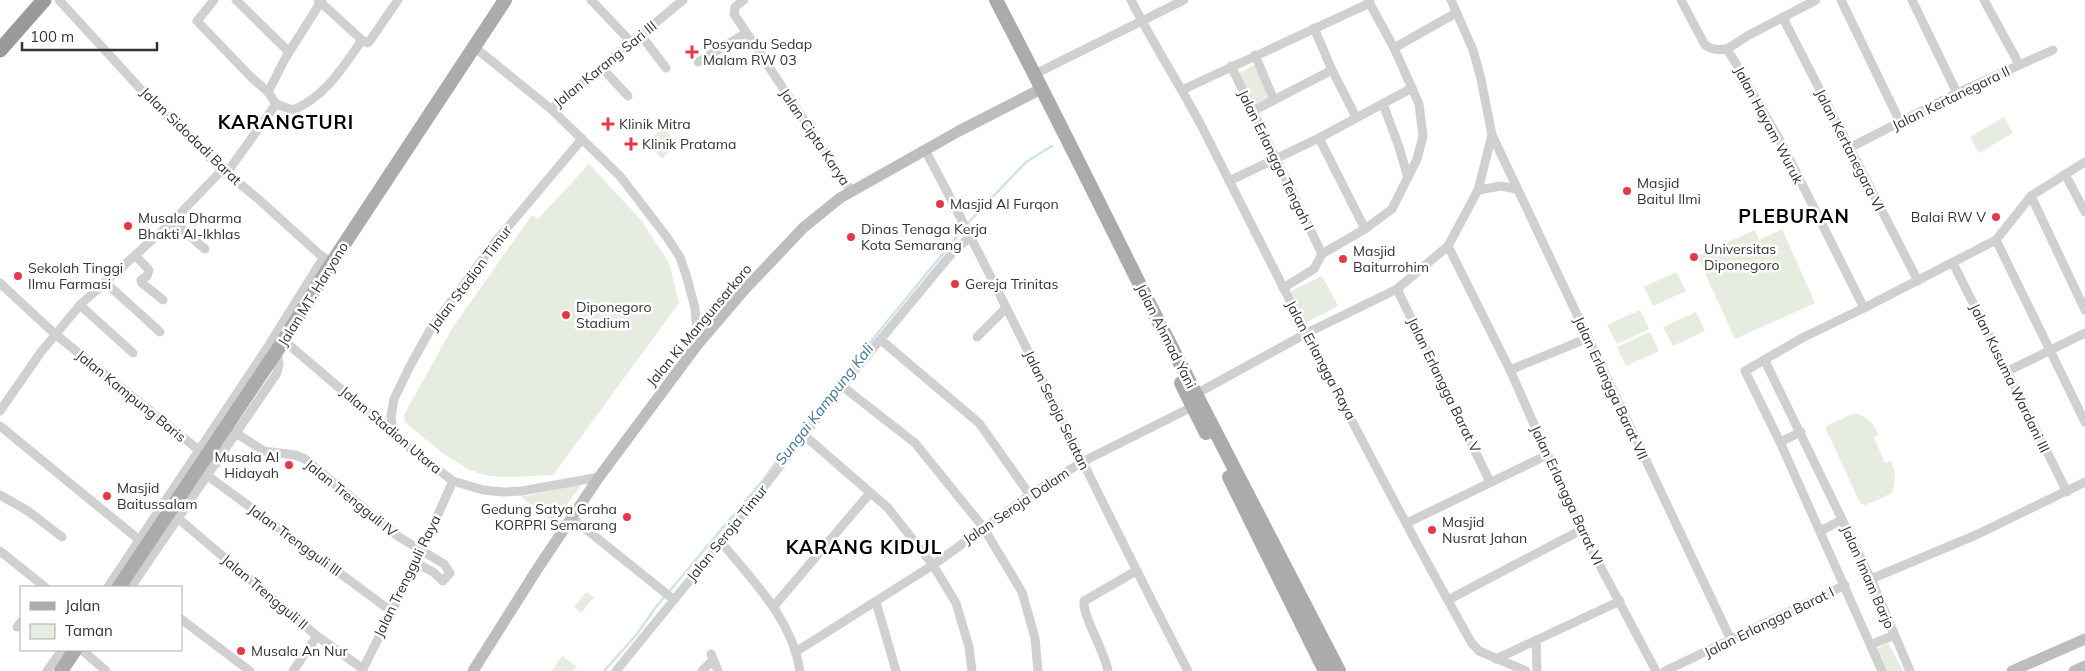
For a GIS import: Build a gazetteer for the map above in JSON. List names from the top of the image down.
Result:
{
  "streets": {
    "main road": ["Jalan MT. Haryono", "Jalan Ki Mangunsarkoro", "Jalan Ahmad Yani"],
    "street": [
      "Jalan Karang Sari III",
      "Jalan Kertanegara II",
      "Jalan Hayam Wuruk",
      "Jalan Sidodadi Barat",
      "Jalan Cipta Karya",
      "Jalan Kertanegara VI",
      "Jalan Erlangga Tengah I",
      "Jalan Stadion Timur",
      "Jalan Erlangga Raya",
      "Jalan Kusuma Wardani III",
      "Jalan Erlangga Barat V",
      "Jalan Erlangga Barat VII",
      "Jalan Kampung Baris",
      "Jalan Seroja Selatan",
      "Jalan Stadion Utara",
      "Jalan Erlangga Barat VI",
      "Jalan Trengguli IV",
      "Jalan Seroja Dalam",
      "Jalan Seroja Timur",
      "Jalan Trengguli III",
      "Jalan Trengguli Raya",
      "Jalan Imam Barjo",
      "Jalan Trengguli II",
      "Jalan Erlangga Barat I"
    ]
  },
  "crossings": [
    ["Jalan Kertanegara II", "Jalan Kertanegara VI"],
    ["Jalan Sidodadi Barat", "Jalan MT. Haryono"],
    ["Jalan Cipta Karya", "Jalan Ki Mangunsarkoro"],
    ["Jalan Stadion Timur", "Jalan Stadion Utara"],
    ["Jalan MT. Haryono", "Jalan Kampung Baris"],
    ["Jalan MT. Haryono", "Jalan Stadion Utara"],
    ["Jalan MT. Haryono", "Jalan Trengguli IV"],
    ["Jalan MT. Haryono", "Jalan Trengguli III"],
    ["Jalan MT. Haryono", "Jalan Trengguli II"],
    ["Jalan Ki Mangunsarkoro", "Jalan Ahmad Yani"],
    ["Jalan Ki Mangunsarkoro", "Jalan Seroja Selatan"],
    ["Jalan Ki Mangunsarkoro", "Jalan Stadion Utara"],
    ["Jalan Ahmad Yani", "Jalan Seroja Dalam"],
    ["Jalan Erlangga Raya", "Jalan Seroja Dalam"],
    ["Jalan Erlangga Barat V", "Jalan Seroja Dalam"],
    ["Jalan Erlangga Barat VII", "Jalan Erlangga Barat I"],
    ["Jalan Seroja Selatan", "Jalan Seroja Dalam"],
    ["Jalan Seroja Selatan", "Jalan Seroja Timur"],
    ["Jalan Stadion Utara", "Jalan Trengguli Raya"],
    ["Jalan Erlangga Barat VI", "Jalan Seroja Dalam"],
    ["Jalan Trengguli IV", "Jalan Trengguli Raya"],
    ["Jalan Trengguli III", "Jalan Trengguli Raya"],
    ["Jalan Trengguli Raya", "Jalan Trengguli II"],
    ["Jalan Imam Barjo", "Jalan Erlangga Barat I"]
  ],
  "districts": ["KARANGTURI", "PLEBURAN", "KARANG KIDUL"],
  "water": ["Sungai Kampung Kali"],
  "places": {
    "health": ["Posyandu Sedap Malam RW 03", "Klinik Mitra", "Klinik Pratama"],
    "other": [
      "Masjid Baitul Ilmi",
      "Masjid Al Furqon",
      "Balai RW V",
      "Musala Dharma Bhakti Al-Ikhlas",
      "Dinas Tenaga Kerja Kota Semarang",
      "Universitas Diponegoro",
      "Masjid Baiturrohim",
      "Sekolah Tinggi Ilmu Farmasi",
      "Gereja Trinitas",
      "Diponegoro Stadium",
      "Musala Al Hidayah",
      "Masjid Baitussalam",
      "Gedung Satya Graha KORPRI Semarang",
      "Masjid Nusrat Jahan",
      "Musala An Nur"
    ]
  },
  "legend": ["Jalan", "Taman"],
  "scale_bar": "100 m"
}
